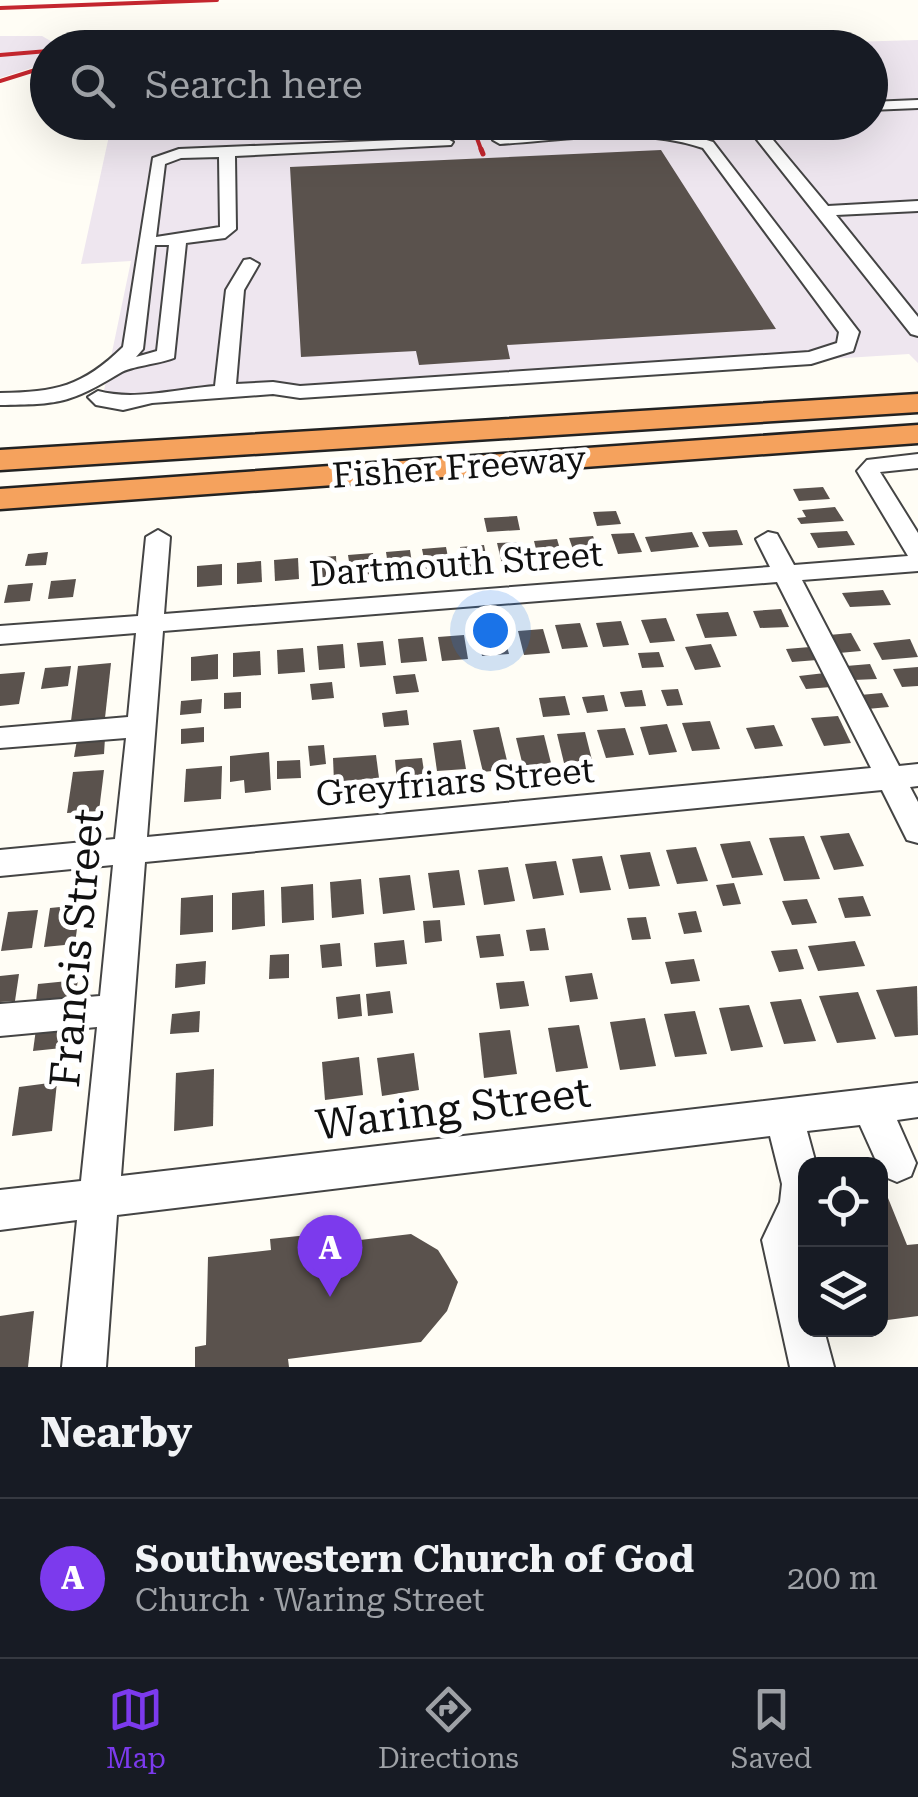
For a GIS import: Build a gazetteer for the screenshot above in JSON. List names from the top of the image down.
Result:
{
  "streets": {
    "highway": ["Fisher Freeway"],
    "street": [
      "Dartmouth Street",
      "Greyfriars Street",
      "Francis Street",
      "Waring Street"
    ]
  },
  "crossings": [
    ["Dartmouth Street", "Francis Street"],
    ["Greyfriars Street", "Francis Street"],
    ["Francis Street", "Waring Street"]
  ],
  "page": {
    "search": "Search here",
    "pins": "A",
    "heading": "Nearby",
    "list": [
      {
        "mark": "A",
        "name": "Southwestern Church of God",
        "note": "Church · Waring Street",
        "value": "200 m"
      }
    ],
    "nav": ["Map", "Directions", "Saved"]
  }
}
